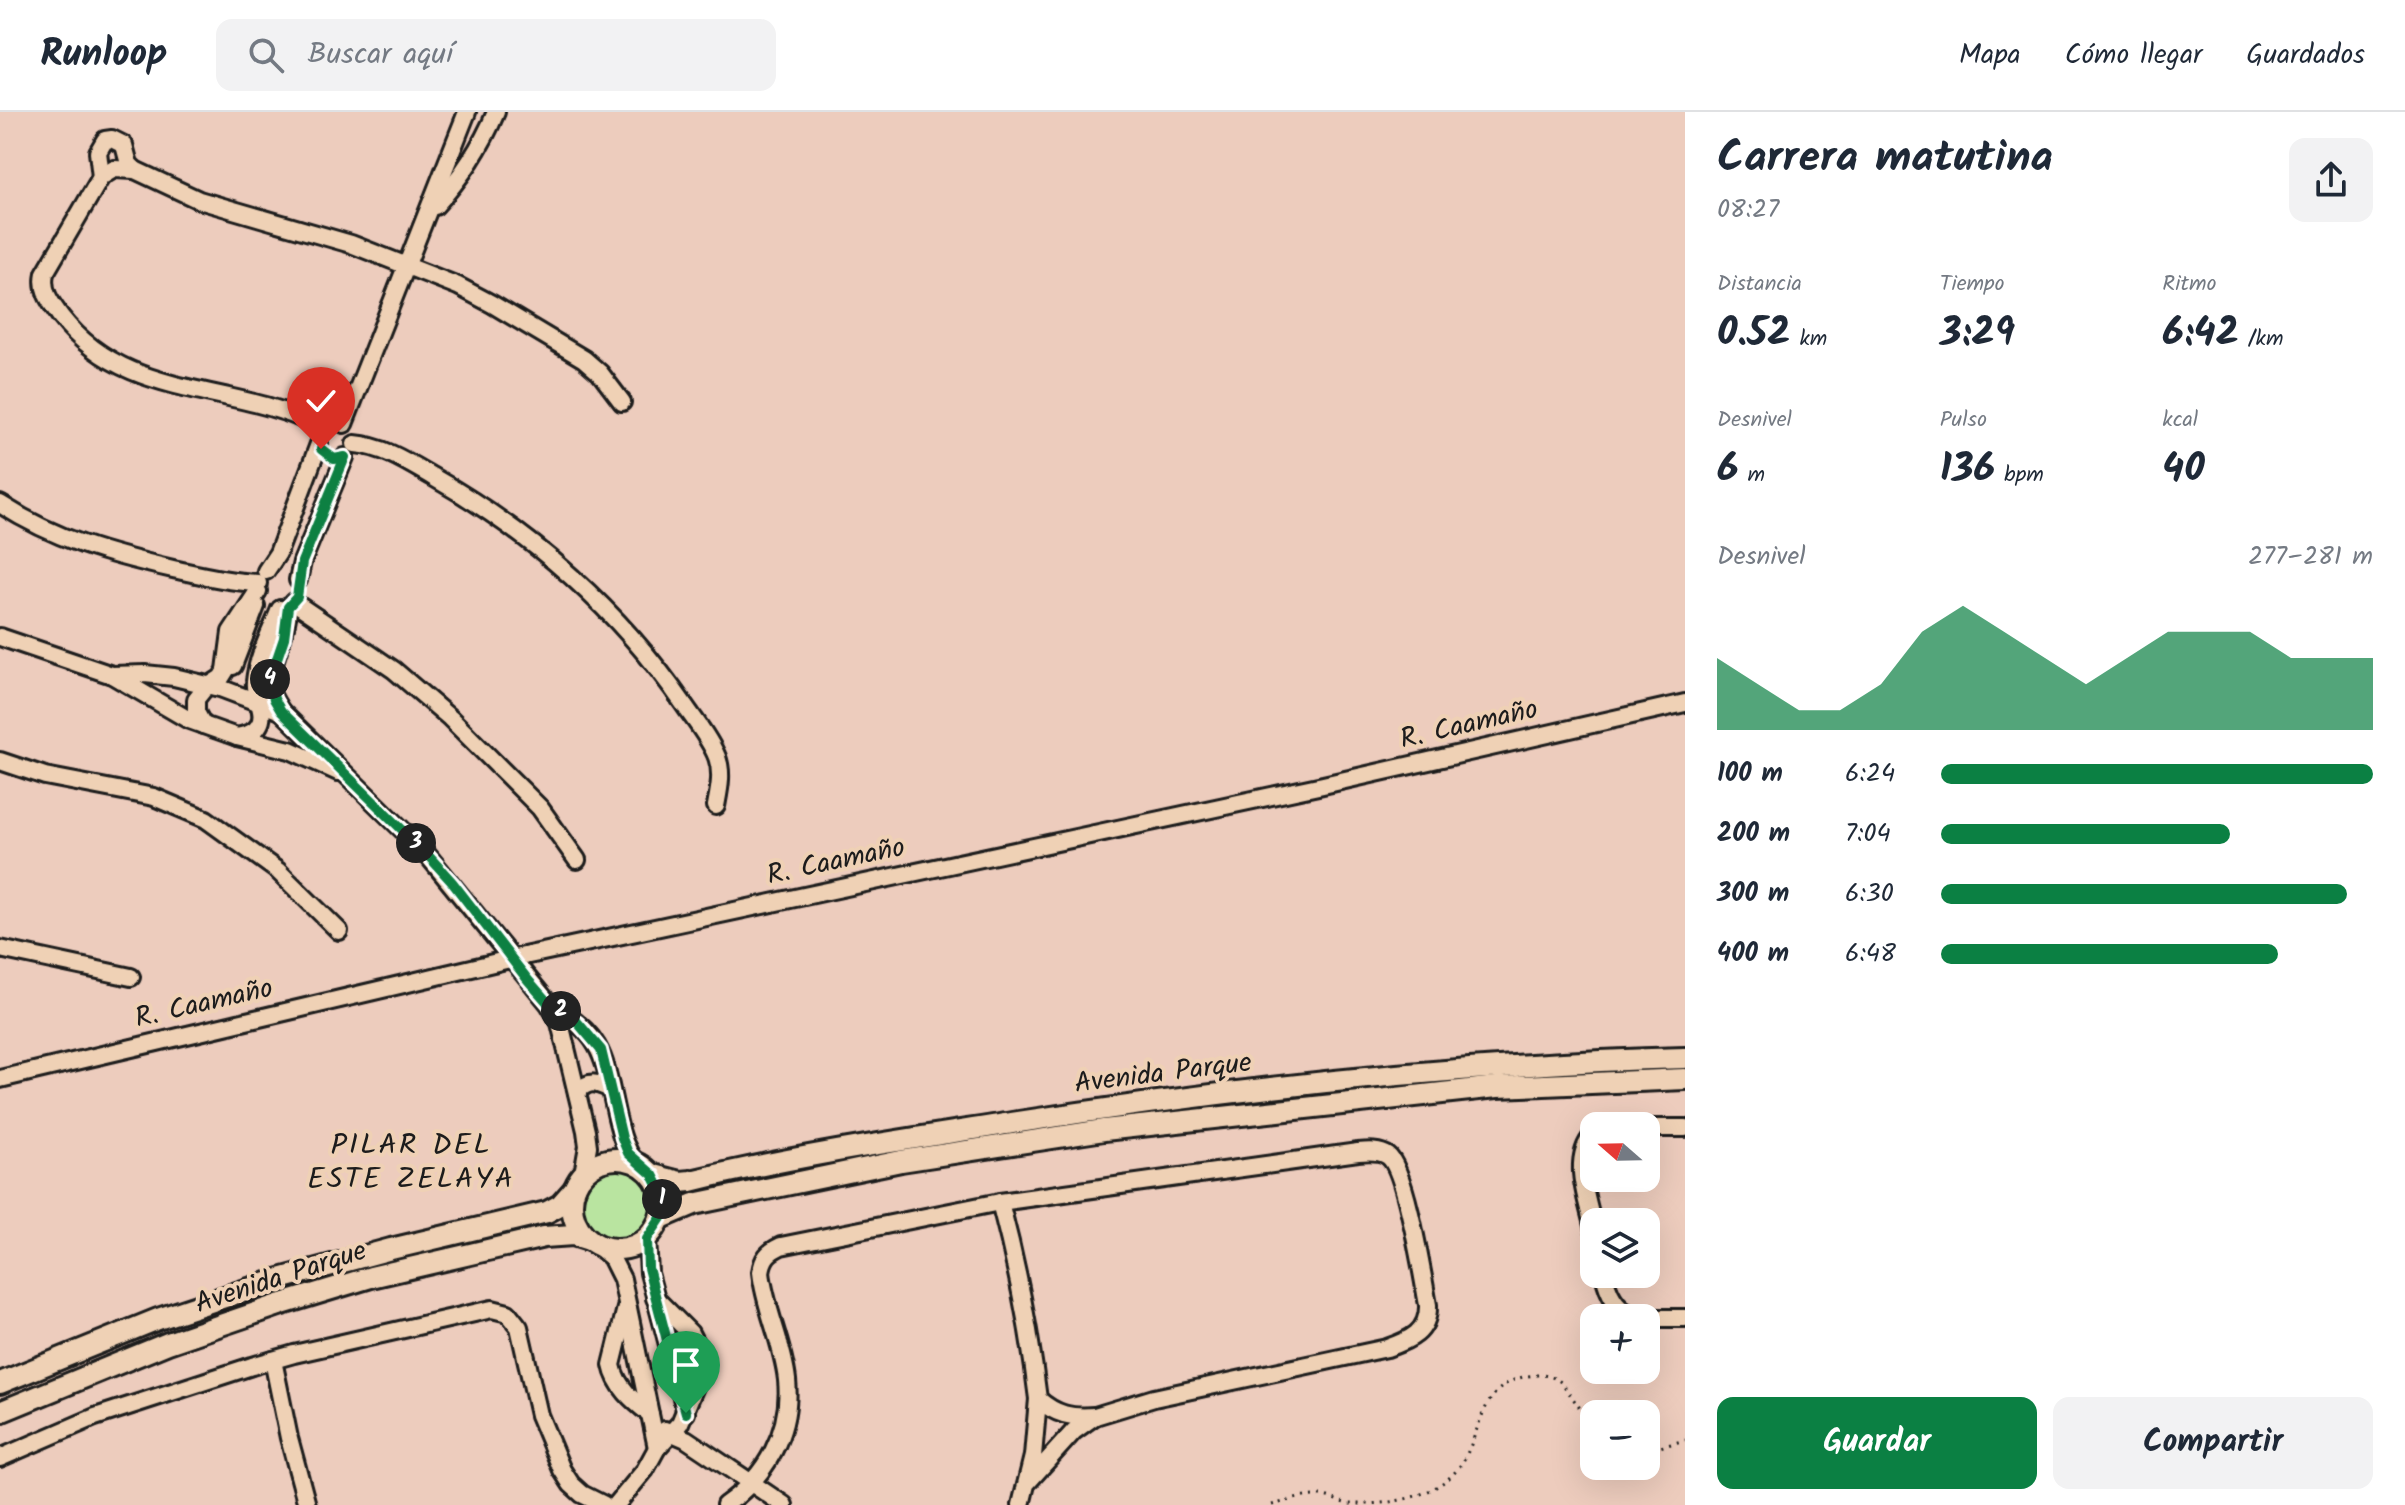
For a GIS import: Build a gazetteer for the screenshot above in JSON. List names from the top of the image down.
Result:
{
  "streets": {
    "street": ["R. Caamaño", "Avenida Parque"]
  },
  "districts": ["PILAR DEL ESTE ZELAYA"],
  "north": "left",
  "page": {
    "header": "Runloop",
    "search": "Buscar aquí",
    "nav": ["Mapa", "Cómo llegar", "Guardados"],
    "heading": ["Carrera matutina", "08:27"],
    "stats": [
      ["Distancia", "0.52 km"],
      ["Tiempo", "3:29"],
      ["Ritmo", "6:42 /km"],
      ["Desnivel", "6 m"],
      ["Pulso", "136 bpm"],
      ["kcal", "40"]
    ],
    "chart": ["Desnivel", "277–281 m"],
    "pins": [
      "4",
      "3",
      "2",
      "1"
    ],
    "list": [
      {
        "name": "100 m",
        "note": "6:24"
      },
      {
        "name": "200 m",
        "note": "7:04"
      },
      {
        "name": "300 m",
        "note": "6:30"
      },
      {
        "name": "400 m",
        "note": "6:48"
      }
    ],
    "map_buttons": ["+", "−"],
    "buttons": ["Guardar", "Compartir"]
  }
}
